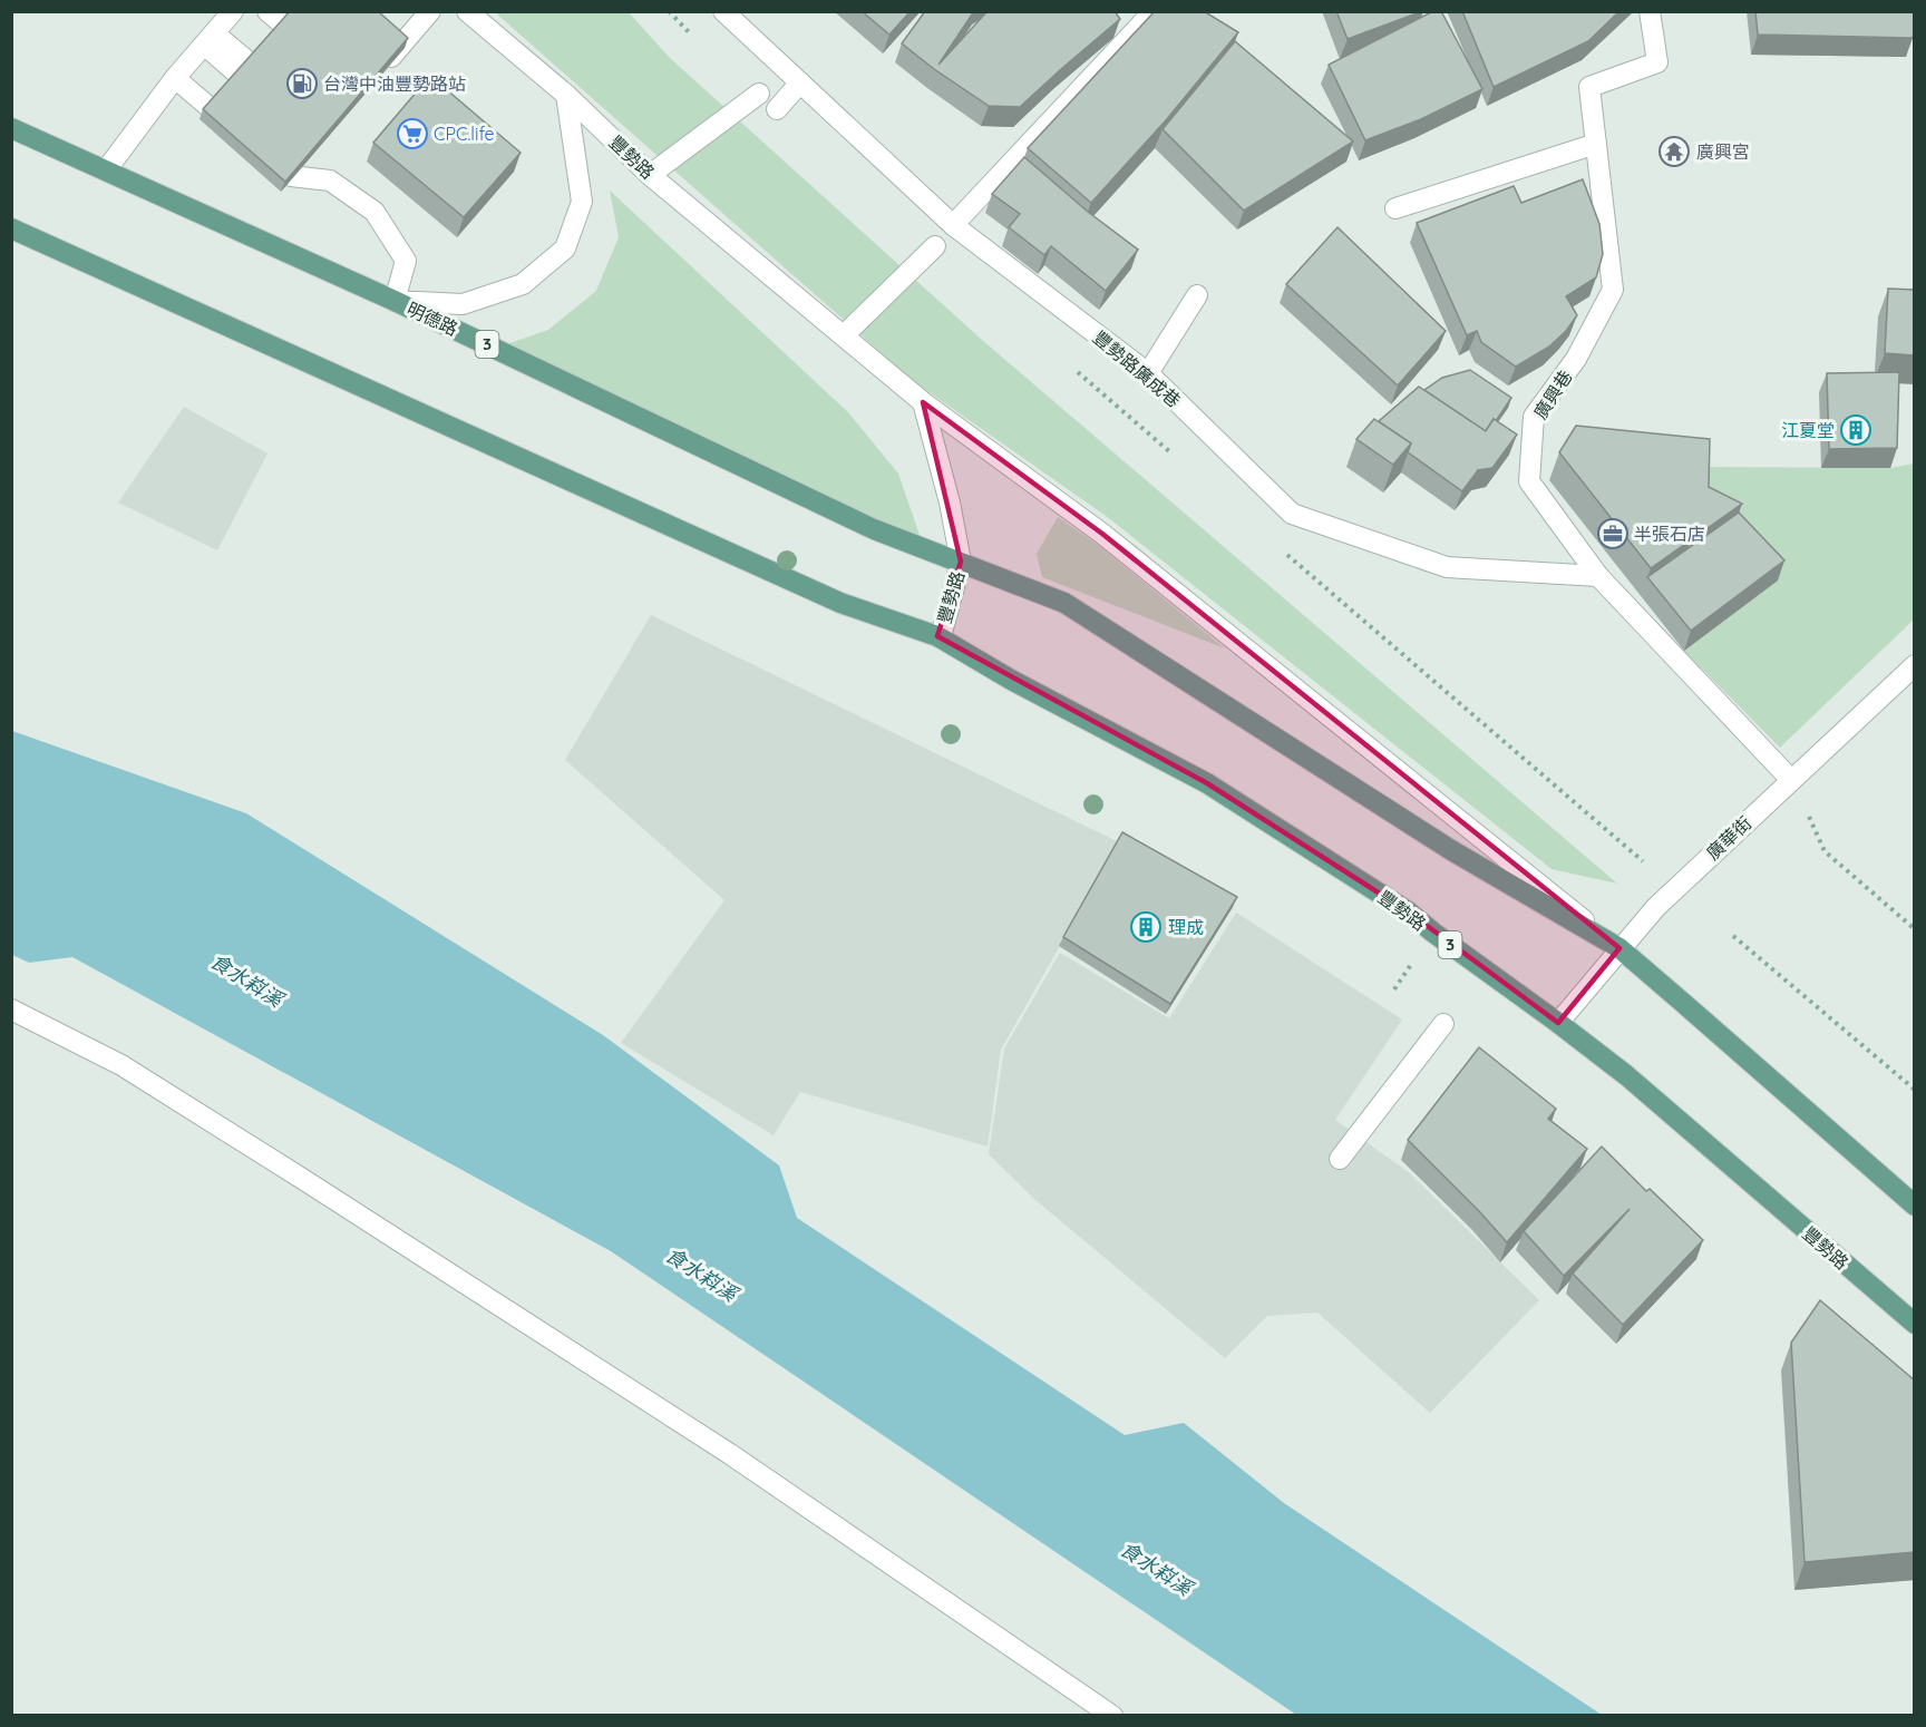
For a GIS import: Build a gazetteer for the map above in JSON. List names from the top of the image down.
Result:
{
  "streets": {
    "main road": ["豐勢路", "明德路", "3"],
    "street": ["豐勢路廣成巷", "廣興巷", "廣華街"]
  },
  "crossings": [
    ["豐勢路", "明德路"],
    ["豐勢路", "3"],
    ["豐勢路", "廣華街"],
    ["豐勢路廣成巷", "廣興巷"],
    ["廣興巷", "廣華街"]
  ],
  "water": ["食水嵙溪"],
  "places": {
    "fuel station": ["台灣中油豐勢路站"],
    "supermarket": ["CPC.life"],
    "temple": ["廣興宮"],
    "building": ["江夏堂", "理成"],
    "office": ["半張石店"]
  }
}
